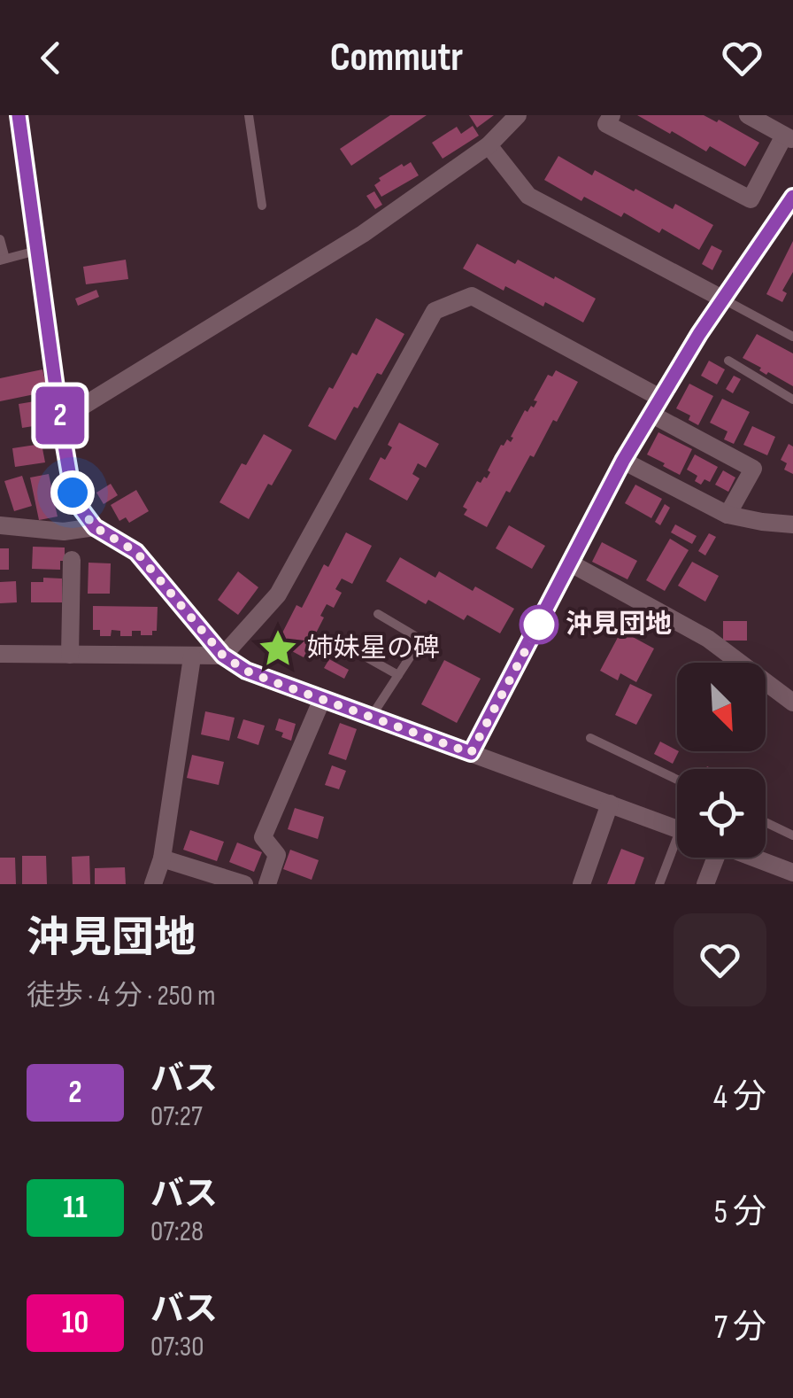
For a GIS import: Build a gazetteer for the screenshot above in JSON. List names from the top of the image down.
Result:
{
  "places": {
    "other": ["沖見団地"],
    "place": ["姉妹星の碑"]
  },
  "lines": ["bus line 2"],
  "north": "bottom right",
  "page": {
    "header": "Commutr",
    "on_map": "2",
    "heading": ["沖見団地", "徒歩 · 4 分 · 250 m"],
    "list": [
      {
        "mark": "2",
        "name": "バス",
        "note": "07:27",
        "value": "4 分"
      },
      {
        "mark": "11",
        "name": "バス",
        "note": "07:28",
        "value": "5 分"
      },
      {
        "mark": "10",
        "name": "バス",
        "note": "07:30",
        "value": "7 分"
      }
    ]
  }
}
